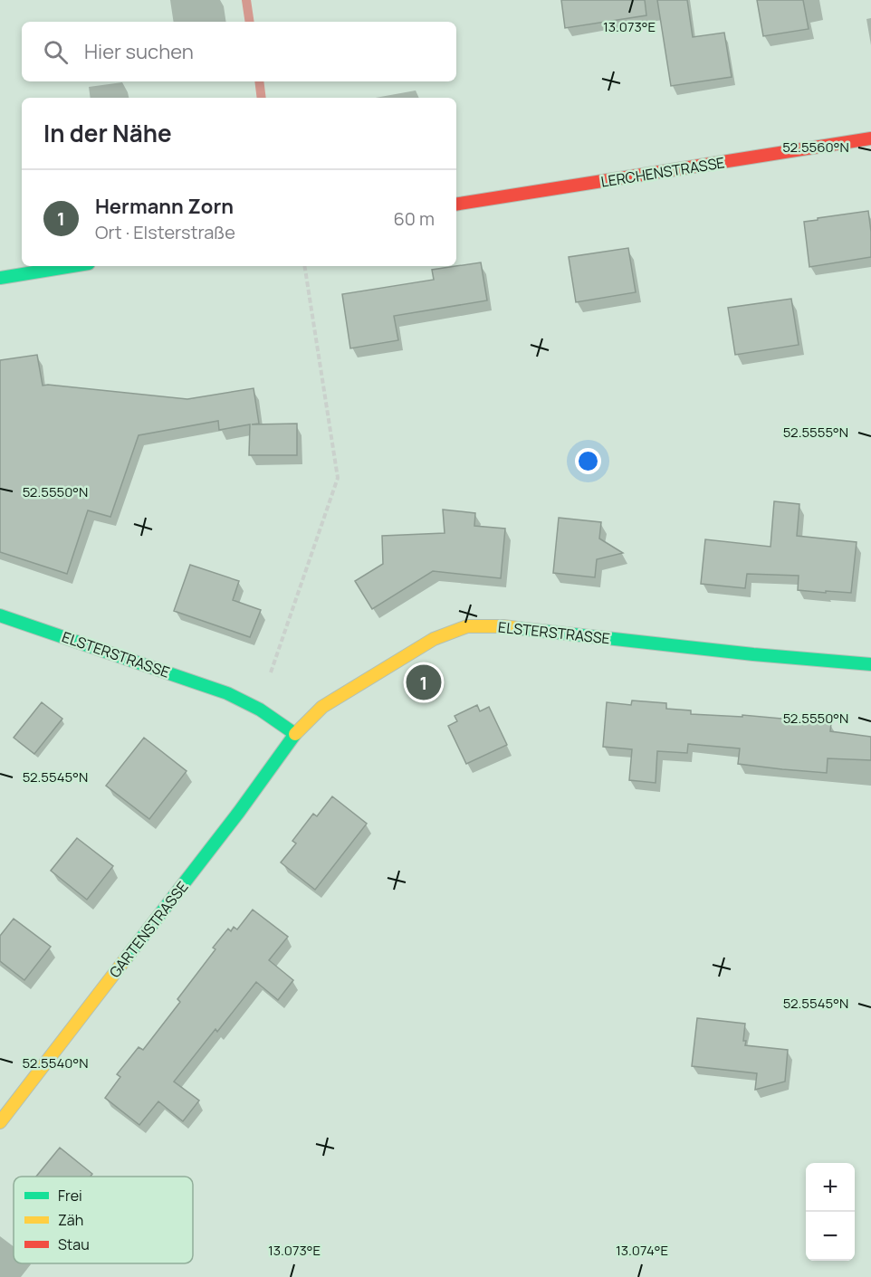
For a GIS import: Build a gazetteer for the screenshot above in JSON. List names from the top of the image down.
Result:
{
  "streets": {
    "street": ["LERCHENSTRASSE", "ELSTERSTRASSE", "GARTENSTRASSE"]
  },
  "crossings": [
    ["ELSTERSTRASSE", "GARTENSTRASSE"]
  ],
  "legend": ["Frei", "Zäh", "Stau"],
  "page": {
    "search": "Hier suchen",
    "heading": "In der Nähe",
    "list": [
      {
        "mark": "1",
        "name": "Hermann Zorn",
        "note": "Ort · Elsterstraße",
        "value": "60 m"
      }
    ],
    "pins": "1",
    "map_buttons": ["+", "−"]
  },
  "coordinates": [
    "13.073°E",
    "52.5560°N",
    "52.5555°N",
    "52.5550°N",
    "52.5545°N",
    "52.5540°N",
    "13.074°E"
  ]
}
